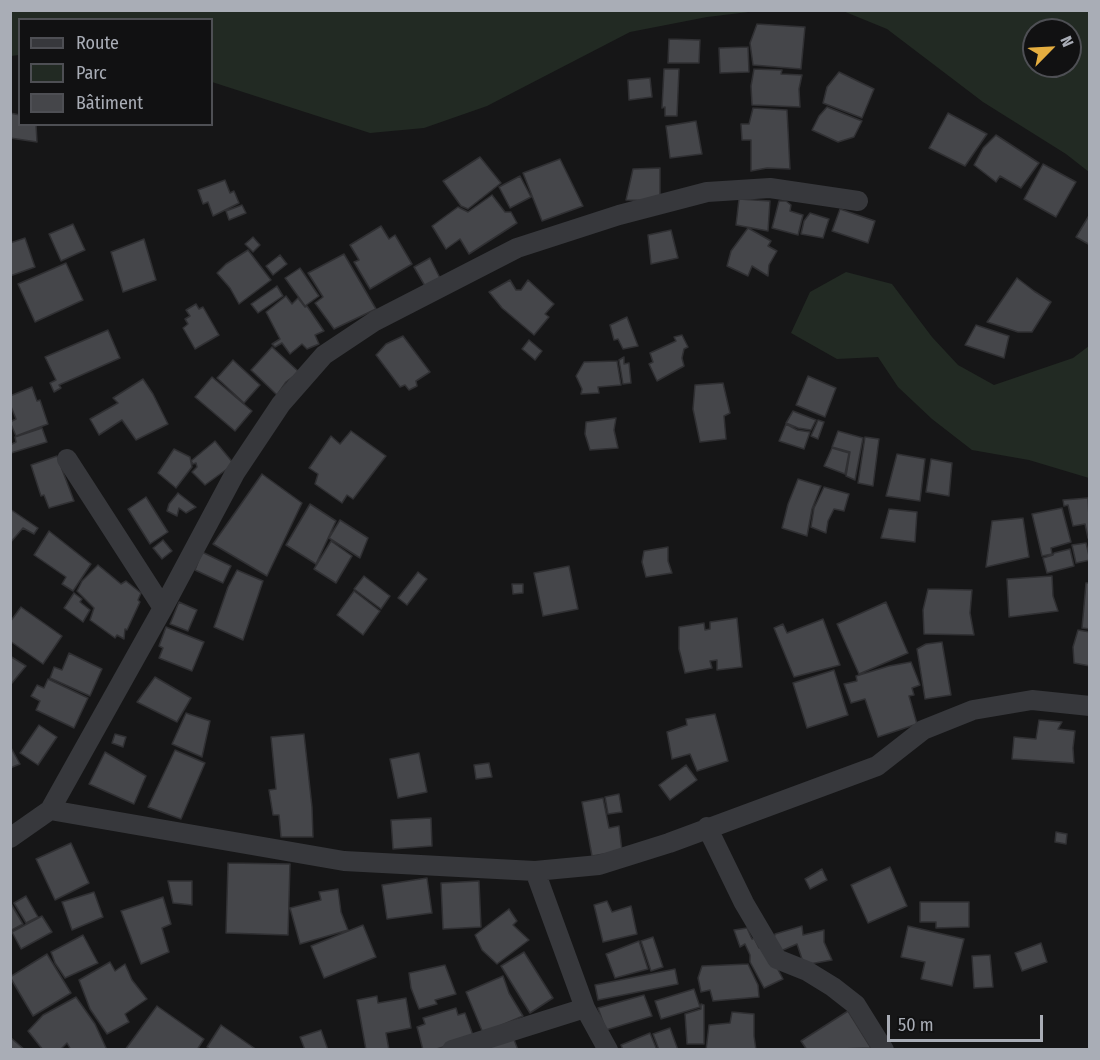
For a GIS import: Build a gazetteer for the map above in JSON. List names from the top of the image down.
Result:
{
  "legend": ["Route", "Parc", "Bâtiment"],
  "scale_bar": "50 m",
  "north": "top right"
}
